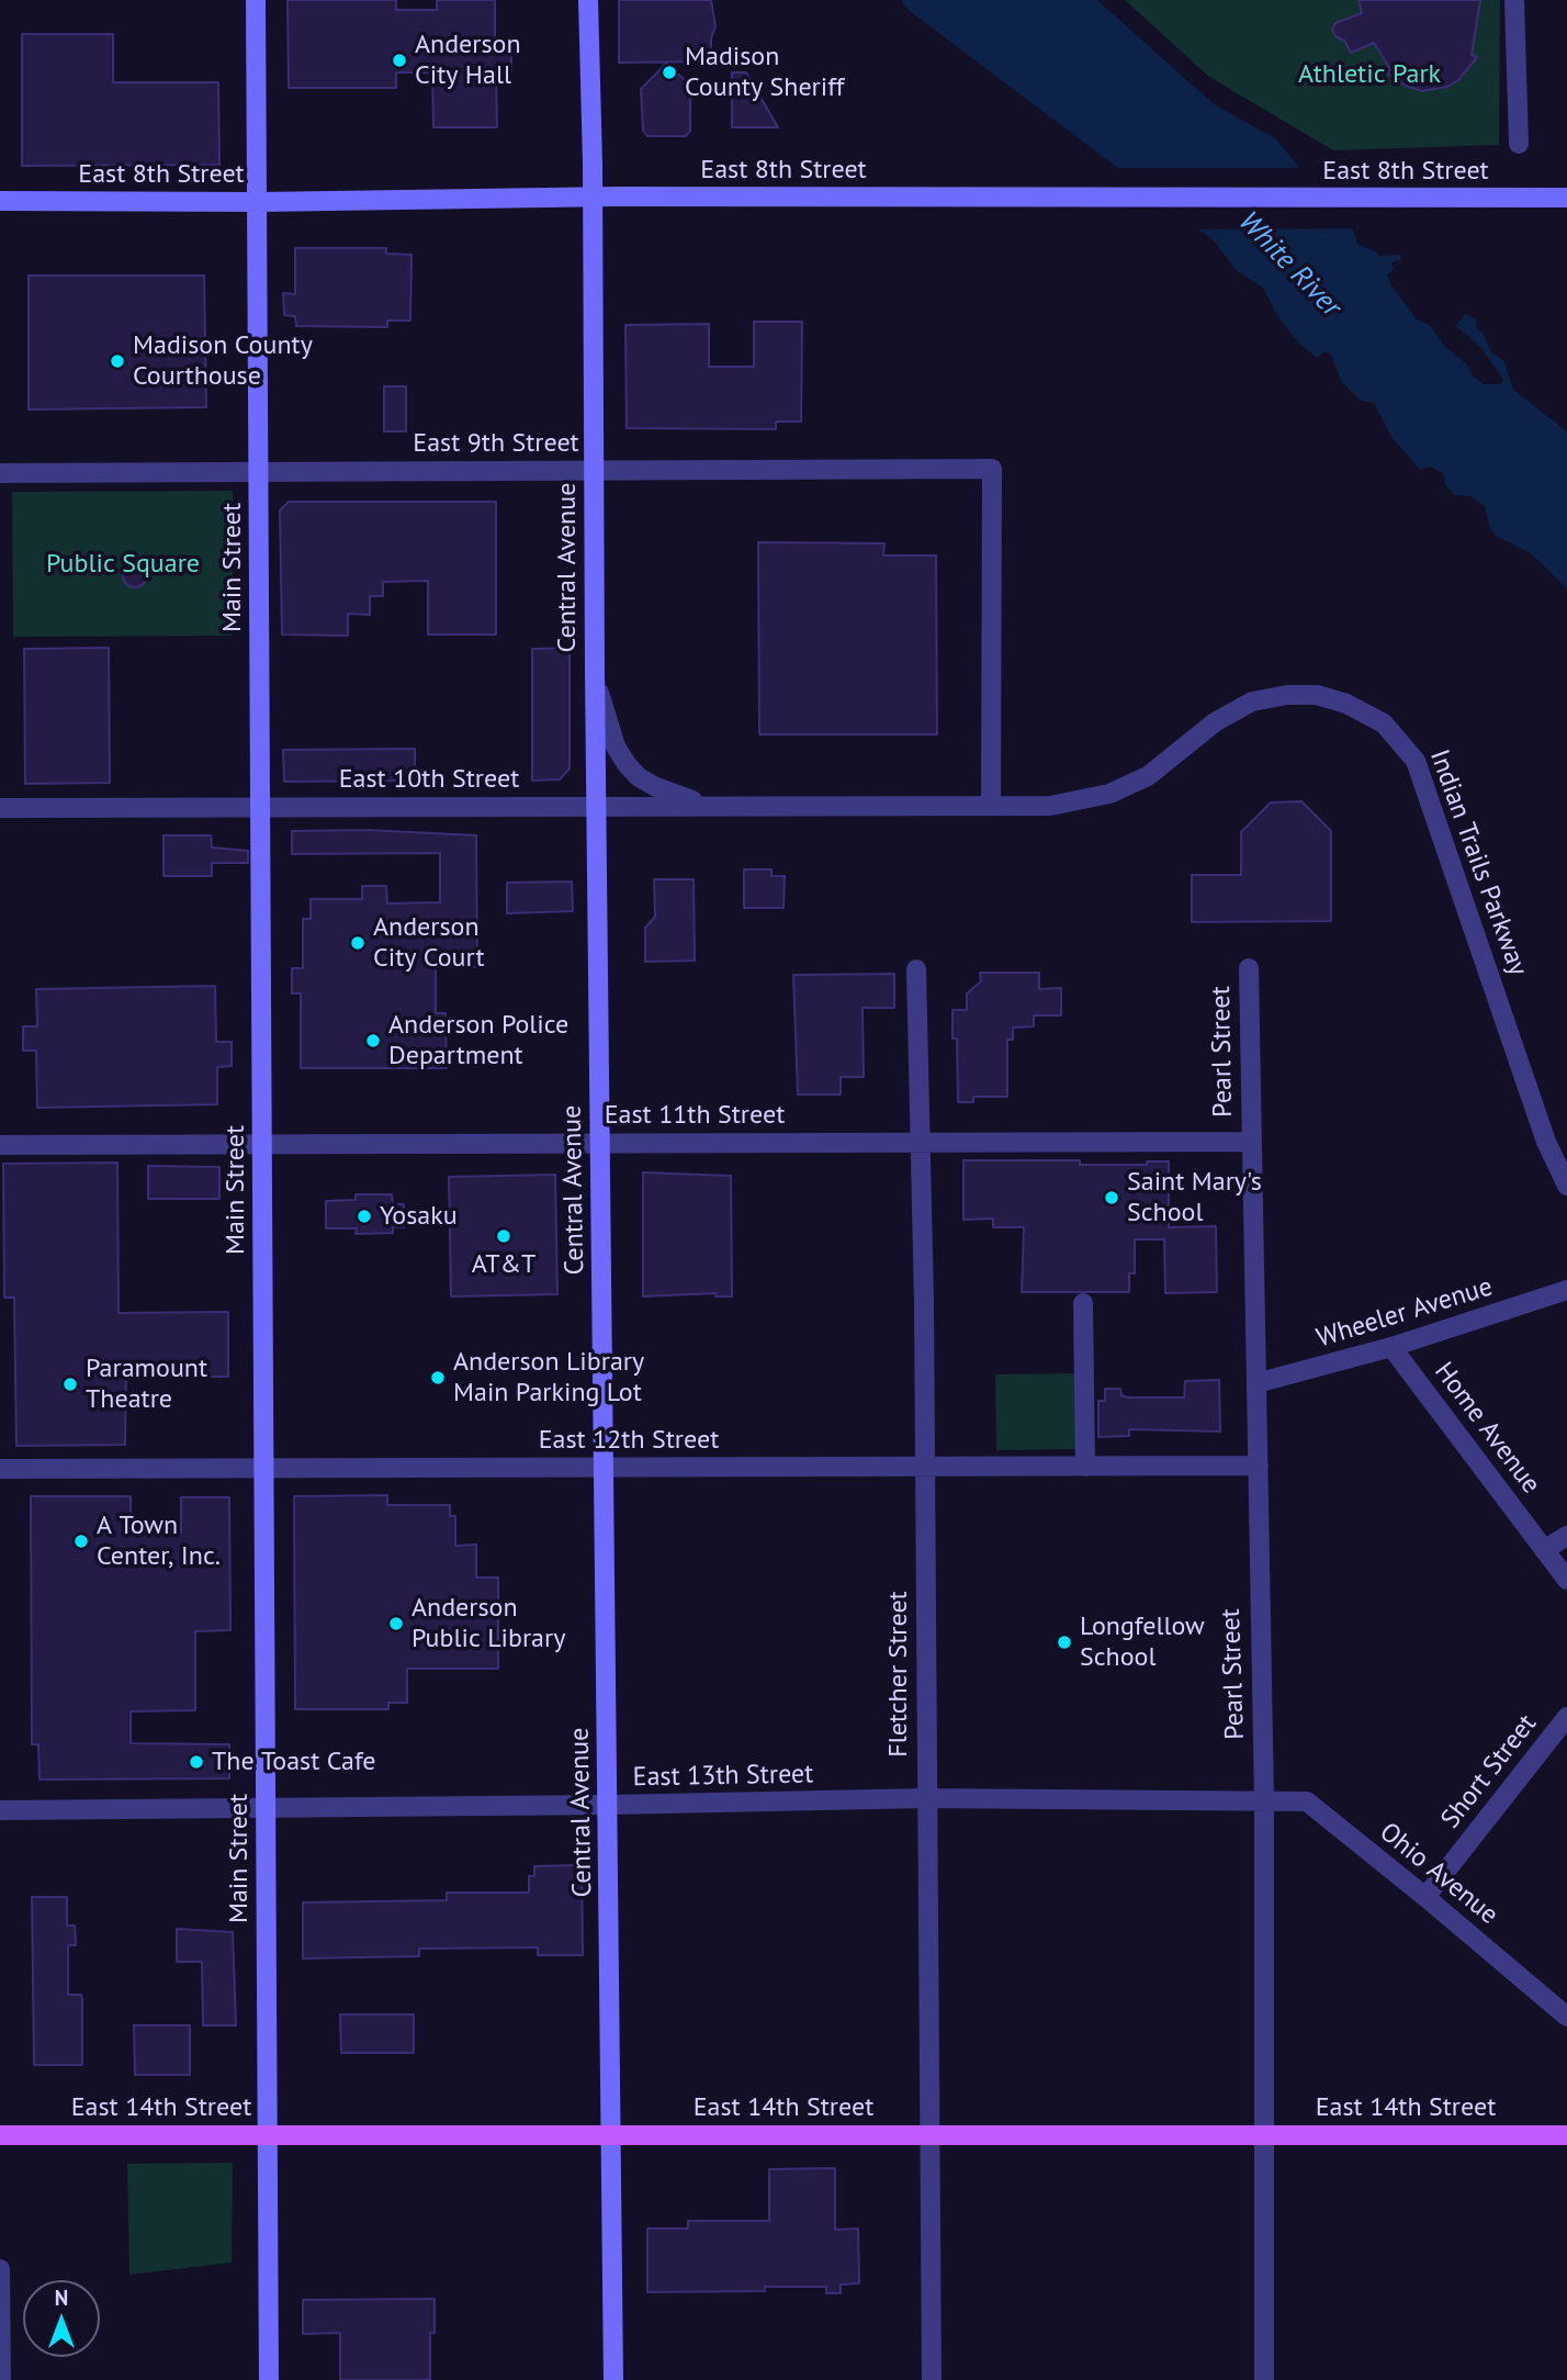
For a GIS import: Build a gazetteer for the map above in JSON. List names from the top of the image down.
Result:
{
  "streets": {
    "main road": ["East 14th Street"],
    "street": [
      "East 8th Street",
      "East 9th Street",
      "Main Street",
      "Central Avenue",
      "East 10th Street",
      "Indian Trails Parkway",
      "Pearl Street",
      "East 11th Street",
      "Wheeler Avenue",
      "Home Avenue",
      "East 12th Street",
      "Fletcher Street",
      "Short Street",
      "East 13th Street",
      "Ohio Avenue"
    ]
  },
  "crossings": [
    ["East 8th Street", "Main Street"],
    ["East 8th Street", "Central Avenue"],
    ["East 9th Street", "Main Street"],
    ["East 9th Street", "Central Avenue"],
    ["East 9th Street", "Indian Trails Parkway"],
    ["Main Street", "East 10th Street"],
    ["Main Street", "East 11th Street"],
    ["Main Street", "East 12th Street"],
    ["Main Street", "East 13th Street"],
    ["Main Street", "East 14th Street"],
    ["Central Avenue", "East 10th Street"],
    ["Central Avenue", "East 11th Street"],
    ["Central Avenue", "East 12th Street"],
    ["Central Avenue", "East 13th Street"],
    ["Central Avenue", "East 14th Street"],
    ["East 10th Street", "Indian Trails Parkway"],
    ["Pearl Street", "East 11th Street"],
    ["Pearl Street", "Wheeler Avenue"],
    ["Pearl Street", "East 12th Street"],
    ["Pearl Street", "East 13th Street"],
    ["Pearl Street", "Ohio Avenue"],
    ["Pearl Street", "East 14th Street"],
    ["East 11th Street", "Fletcher Street"],
    ["Wheeler Avenue", "Home Avenue"],
    ["East 12th Street", "Fletcher Street"],
    ["Fletcher Street", "East 13th Street"],
    ["Fletcher Street", "East 14th Street"],
    ["Short Street", "Ohio Avenue"],
    ["East 13th Street", "Ohio Avenue"]
  ],
  "water": ["White River"],
  "parks": ["Athletic Park", "Public Square"],
  "places": [
    "Anderson City Hall",
    "Madison County Sheriff",
    "Madison County Courthouse",
    "Anderson City Court",
    "Anderson Police Department",
    "Saint Mary's School",
    "Yosaku",
    "AT&T",
    "Anderson Library Main Parking Lot",
    "Paramount Theatre",
    "A Town Center, Inc.",
    "Anderson Public Library",
    "Longfellow School",
    "The Toast Cafe"
  ],
  "north": "top"
}
